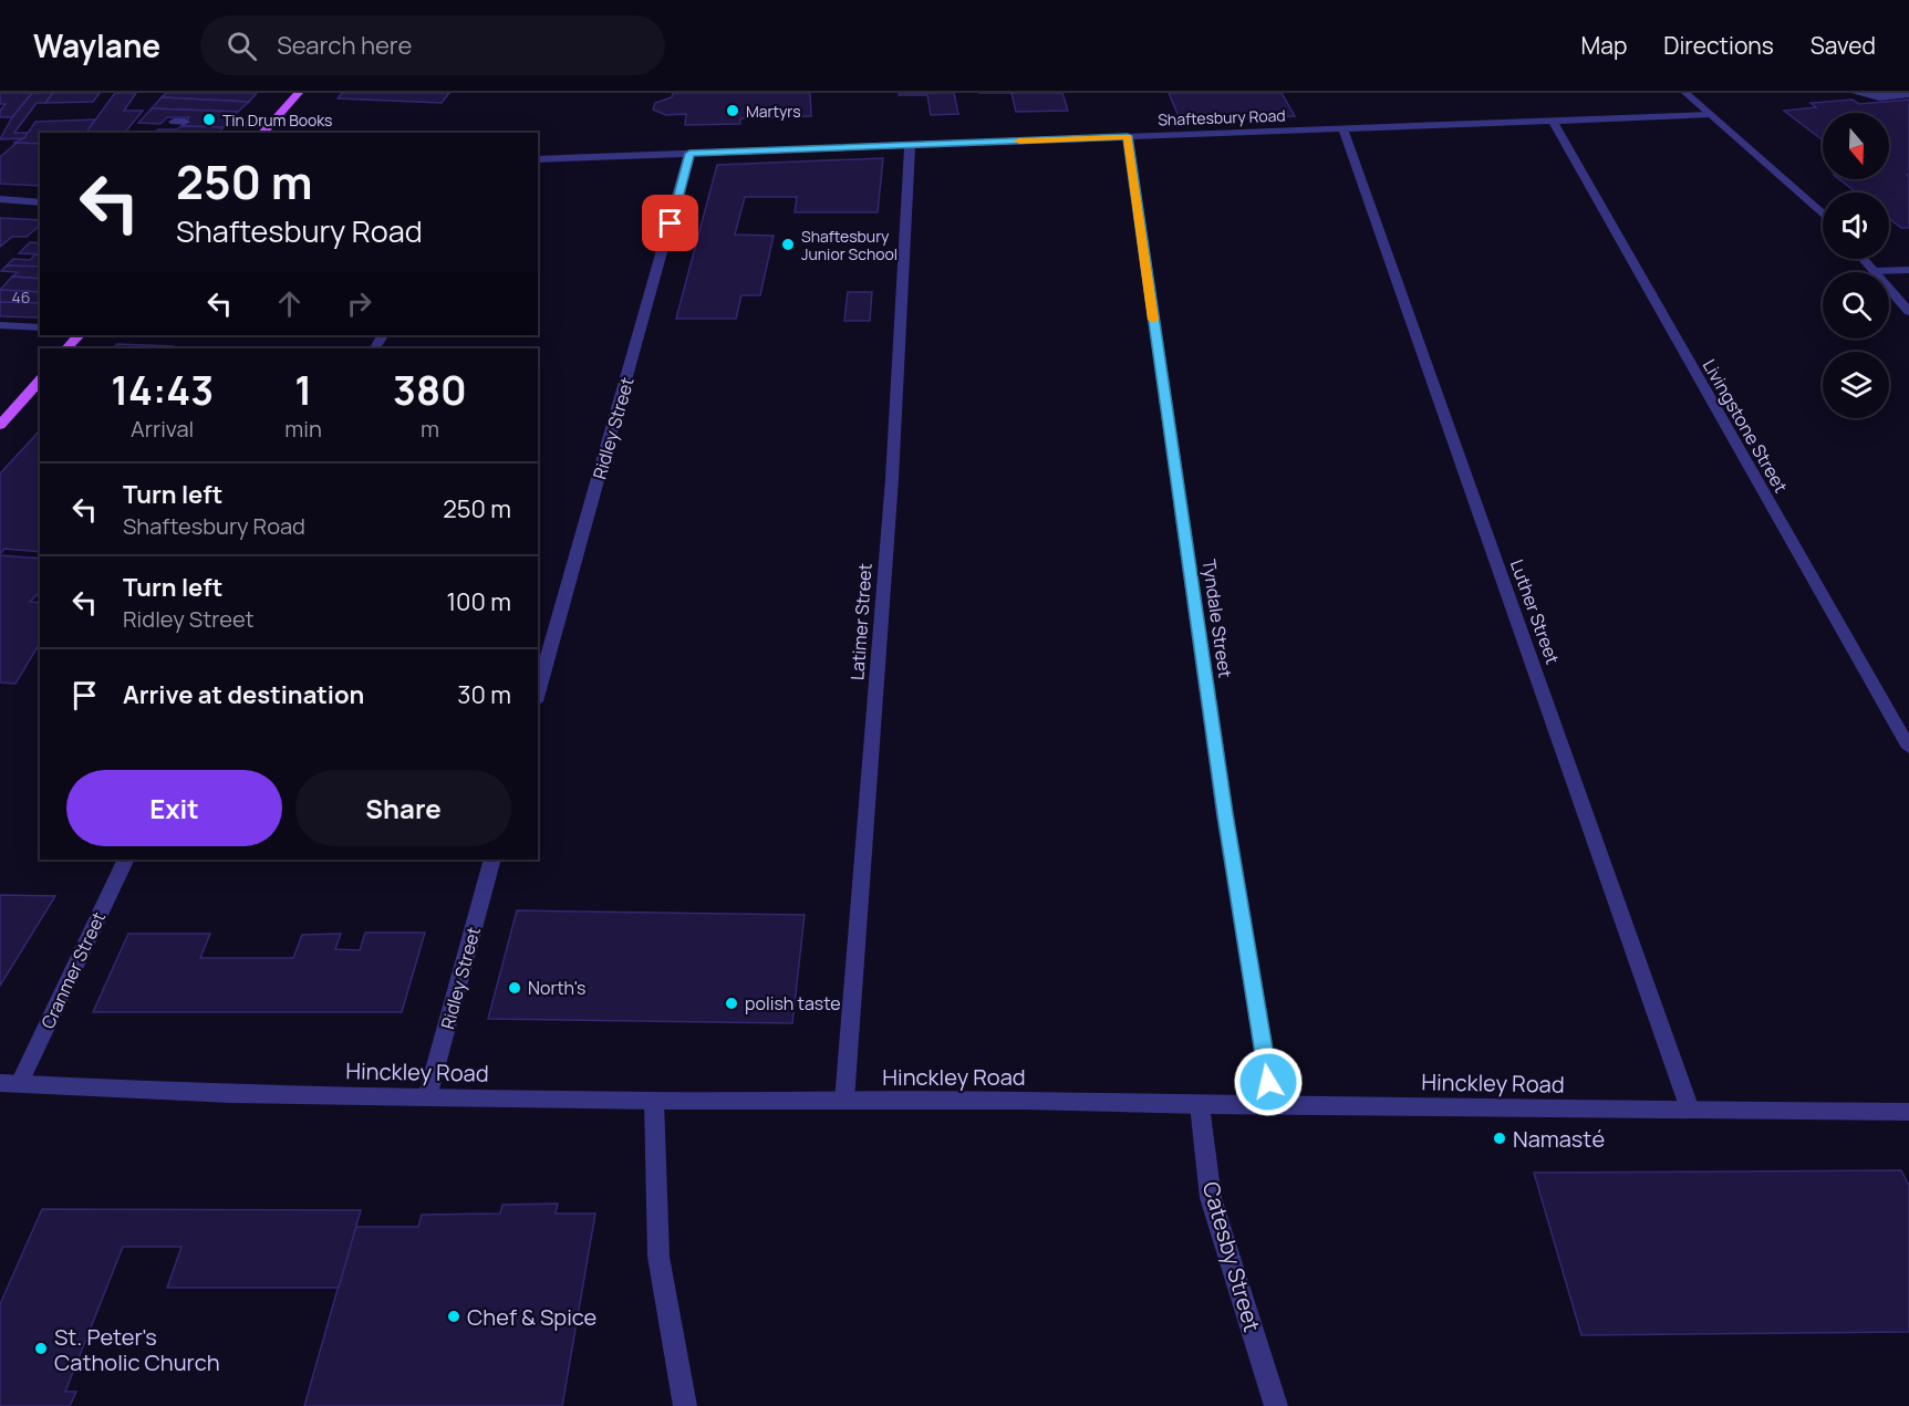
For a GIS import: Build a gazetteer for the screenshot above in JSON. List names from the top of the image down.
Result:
{
  "streets": {
    "street": [
      "Shaftesbury Road",
      "Livingstone Street",
      "Ridley Street",
      "Luther Street",
      "Tyndale Street",
      "Latimer Street",
      "Cranmer Street",
      "Hinckley Road",
      "Catesby Street"
    ]
  },
  "crossings": [
    ["Shaftesbury Road", "Livingstone Street"],
    ["Shaftesbury Road", "Ridley Street"],
    ["Shaftesbury Road", "Luther Street"],
    ["Shaftesbury Road", "Tyndale Street"],
    ["Shaftesbury Road", "Latimer Street"],
    ["Ridley Street", "Hinckley Road"],
    ["Luther Street", "Hinckley Road"],
    ["Tyndale Street", "Hinckley Road"],
    ["Latimer Street", "Hinckley Road"],
    ["Cranmer Street", "Hinckley Road"],
    ["Hinckley Road", "Catesby Street"]
  ],
  "places": [
    "Martyrs",
    "Tin Drum Books",
    "Shaftesbury Junior School",
    "North's",
    "polish taste",
    "Namasté",
    "Chef & Spice",
    "St. Peter's Catholic Church"
  ],
  "house_numbers": ["46"],
  "north": "bottom",
  "page": {
    "header": "Waylane",
    "search": "Search here",
    "nav": ["Map", "Directions", "Saved"],
    "turn": ["250 m", "Shaftesbury Road"],
    "eta": [
      "14:43",
      "Arrival",
      "1",
      "min",
      "380",
      "m"
    ],
    "list": [
      {
        "name": "Turn left",
        "note": "Shaftesbury Road",
        "value": "250 m"
      },
      {
        "name": "Turn left",
        "note": "Ridley Street",
        "value": "100 m"
      },
      {
        "name": "Arrive at destination",
        "value": "30 m"
      }
    ],
    "buttons": ["Exit", "Share"]
  }
}
